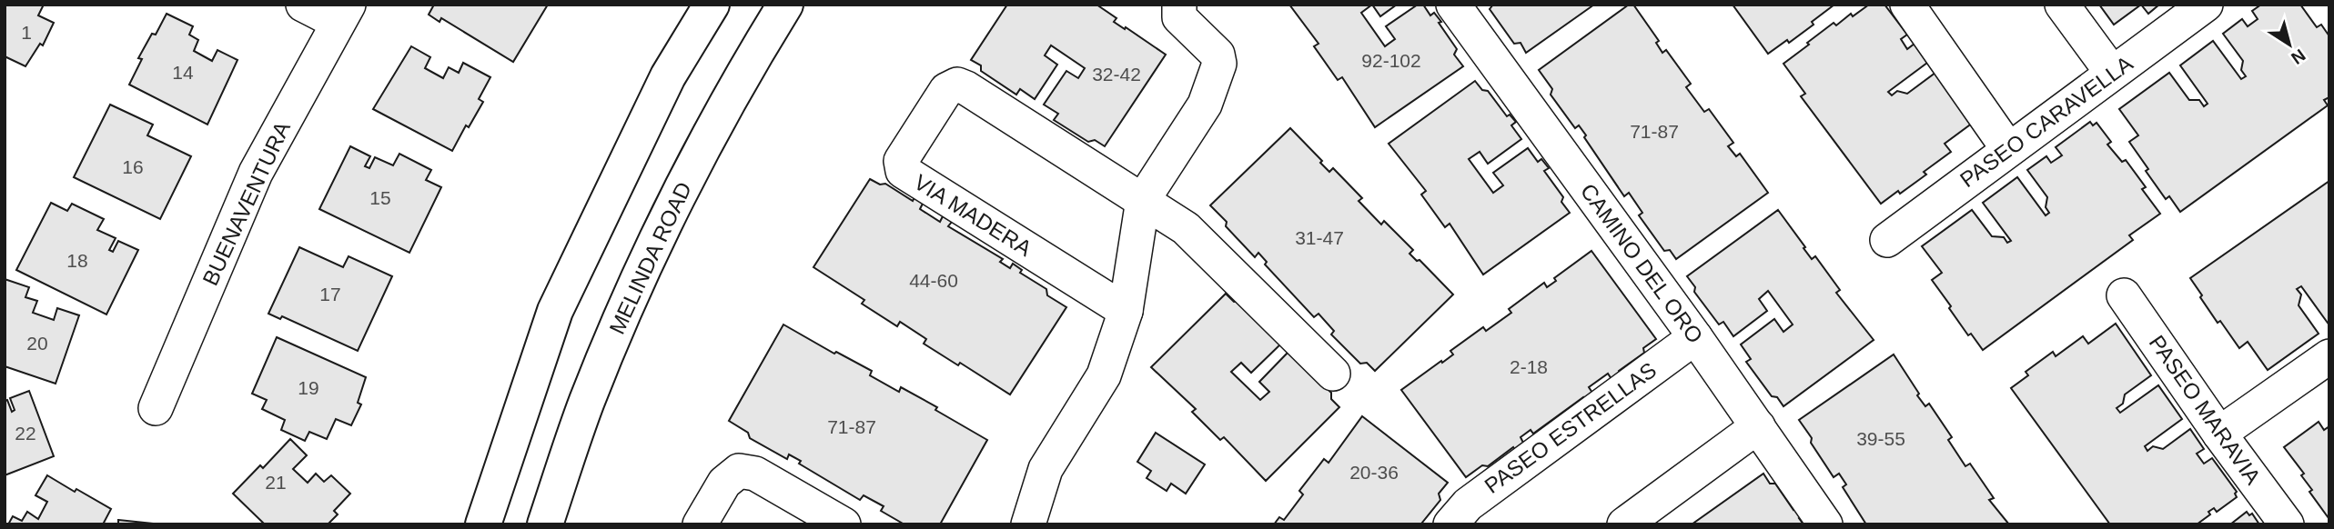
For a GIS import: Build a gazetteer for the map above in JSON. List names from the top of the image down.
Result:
{
  "streets": {
    "main road": ["MELINDA ROAD"],
    "street": [
      "PASEO CARAVELLA",
      "BUENAVENTURA",
      "VIA MADERA",
      "CAMINO DEL ORO",
      "PASEO MARAVIA",
      "PASEO ESTRELLAS"
    ]
  },
  "crossings": [
    ["CAMINO DEL ORO", "PASEO ESTRELLAS"]
  ],
  "house_numbers": [
    "1",
    "92-102",
    "14",
    "32-42",
    "71-87",
    "16",
    "15",
    "31-47",
    "18",
    "44-60",
    "17",
    "20",
    "2-18",
    "19",
    "71-87",
    "22",
    "39-55",
    "20-36",
    "21"
  ],
  "north": "bottom right"
}
